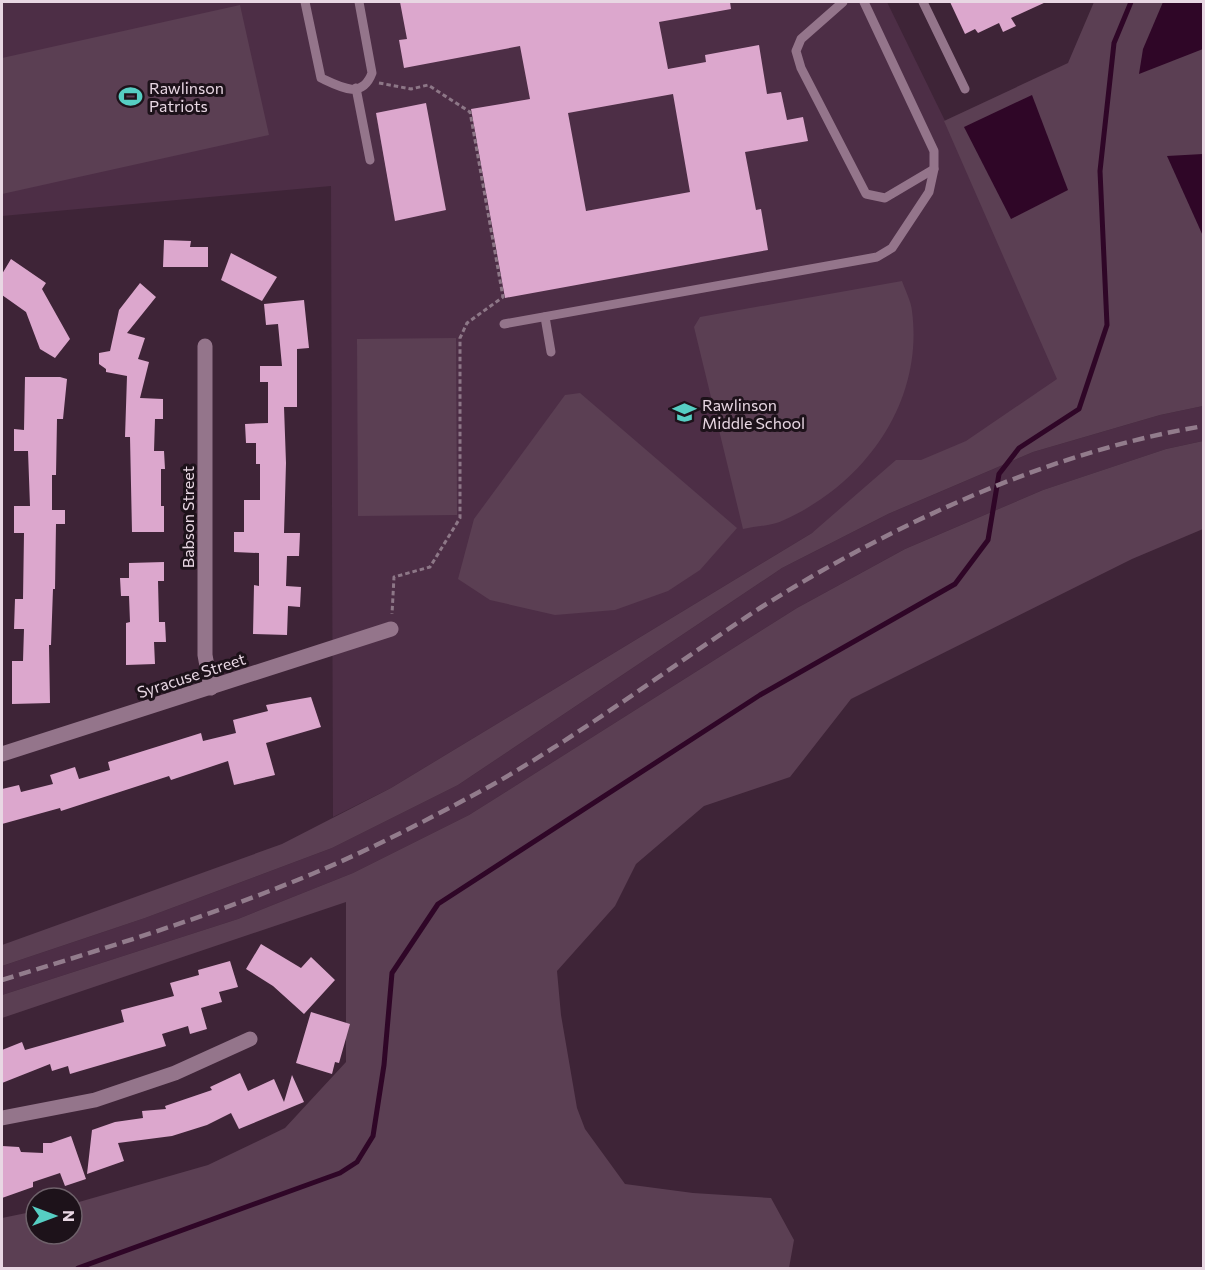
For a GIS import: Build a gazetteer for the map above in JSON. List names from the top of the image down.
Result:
{
  "streets": {
    "street": ["Babson Street", "Syracuse Street"]
  },
  "crossings": [
    ["Babson Street", "Syracuse Street"]
  ],
  "places": {
    "sports": ["Rawlinson Patriots"],
    "school or university": ["Rawlinson Middle School"]
  },
  "north": "right"
}
